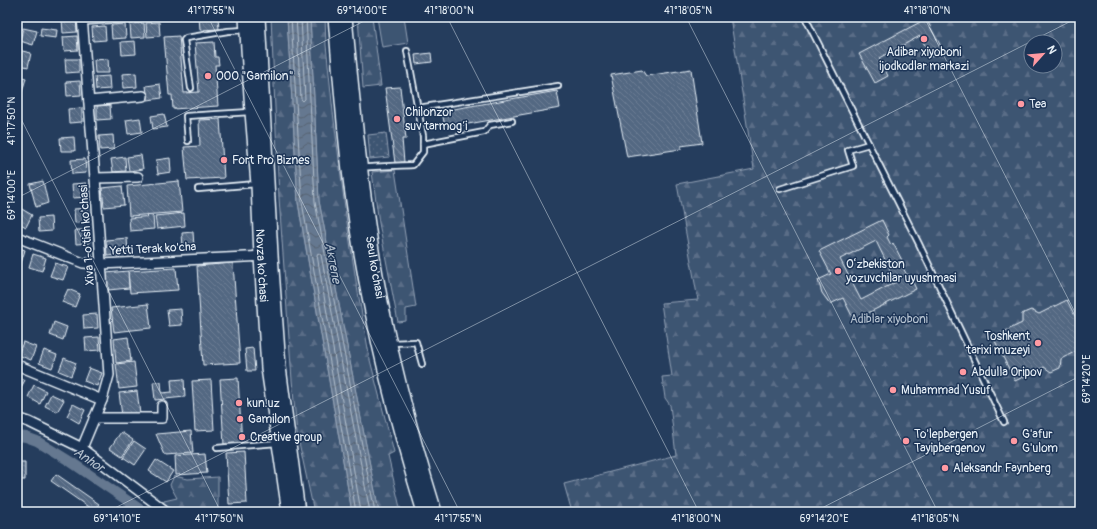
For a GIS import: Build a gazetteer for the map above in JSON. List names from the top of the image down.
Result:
{
  "streets": {
    "main road": ["Novza ko'chasi", "Seul ko'chasi"],
    "street": ["Xiva 1-o'tish ko'chasi", "Yetti Terak ko'cha"]
  },
  "crossings": [
    ["Xiva 1-o'tish ko'chasi", "Yetti Terak ko'cha"],
    ["Yetti Terak ko'cha", "Novza ko'chasi"]
  ],
  "water": ["Актепе", "Anhor"],
  "parks": ["Adiblar xiyoboni"],
  "places": [
    "Adibar xiyoboni ijodkodlar markazi",
    "ООО \"Gamilon\"",
    "Tea",
    "Chilonzor suv tarmog‘i",
    "Fort Pro Biznes",
    "Oʻzbekiston yozuvchilar uyushmasi",
    "Toshkent tarixi muzeyi",
    "Abdulla Oripov",
    "Muhammad Yusuf",
    "kun.uz",
    "Gamilon",
    "Creative group",
    "To'lepbergen Tayipbergenov",
    "G'afur G'ulom",
    "Aleksandr Faynberg"
  ],
  "north": "top right",
  "coordinates": [
    "41°17'55\"N",
    "69°14'00\"E",
    "41°18'00\"N",
    "41°18'05\"N",
    "41°18'10\"N",
    "41°17'50\"N",
    "69°14'20\"E",
    "69°14'10\"E"
  ]
}
